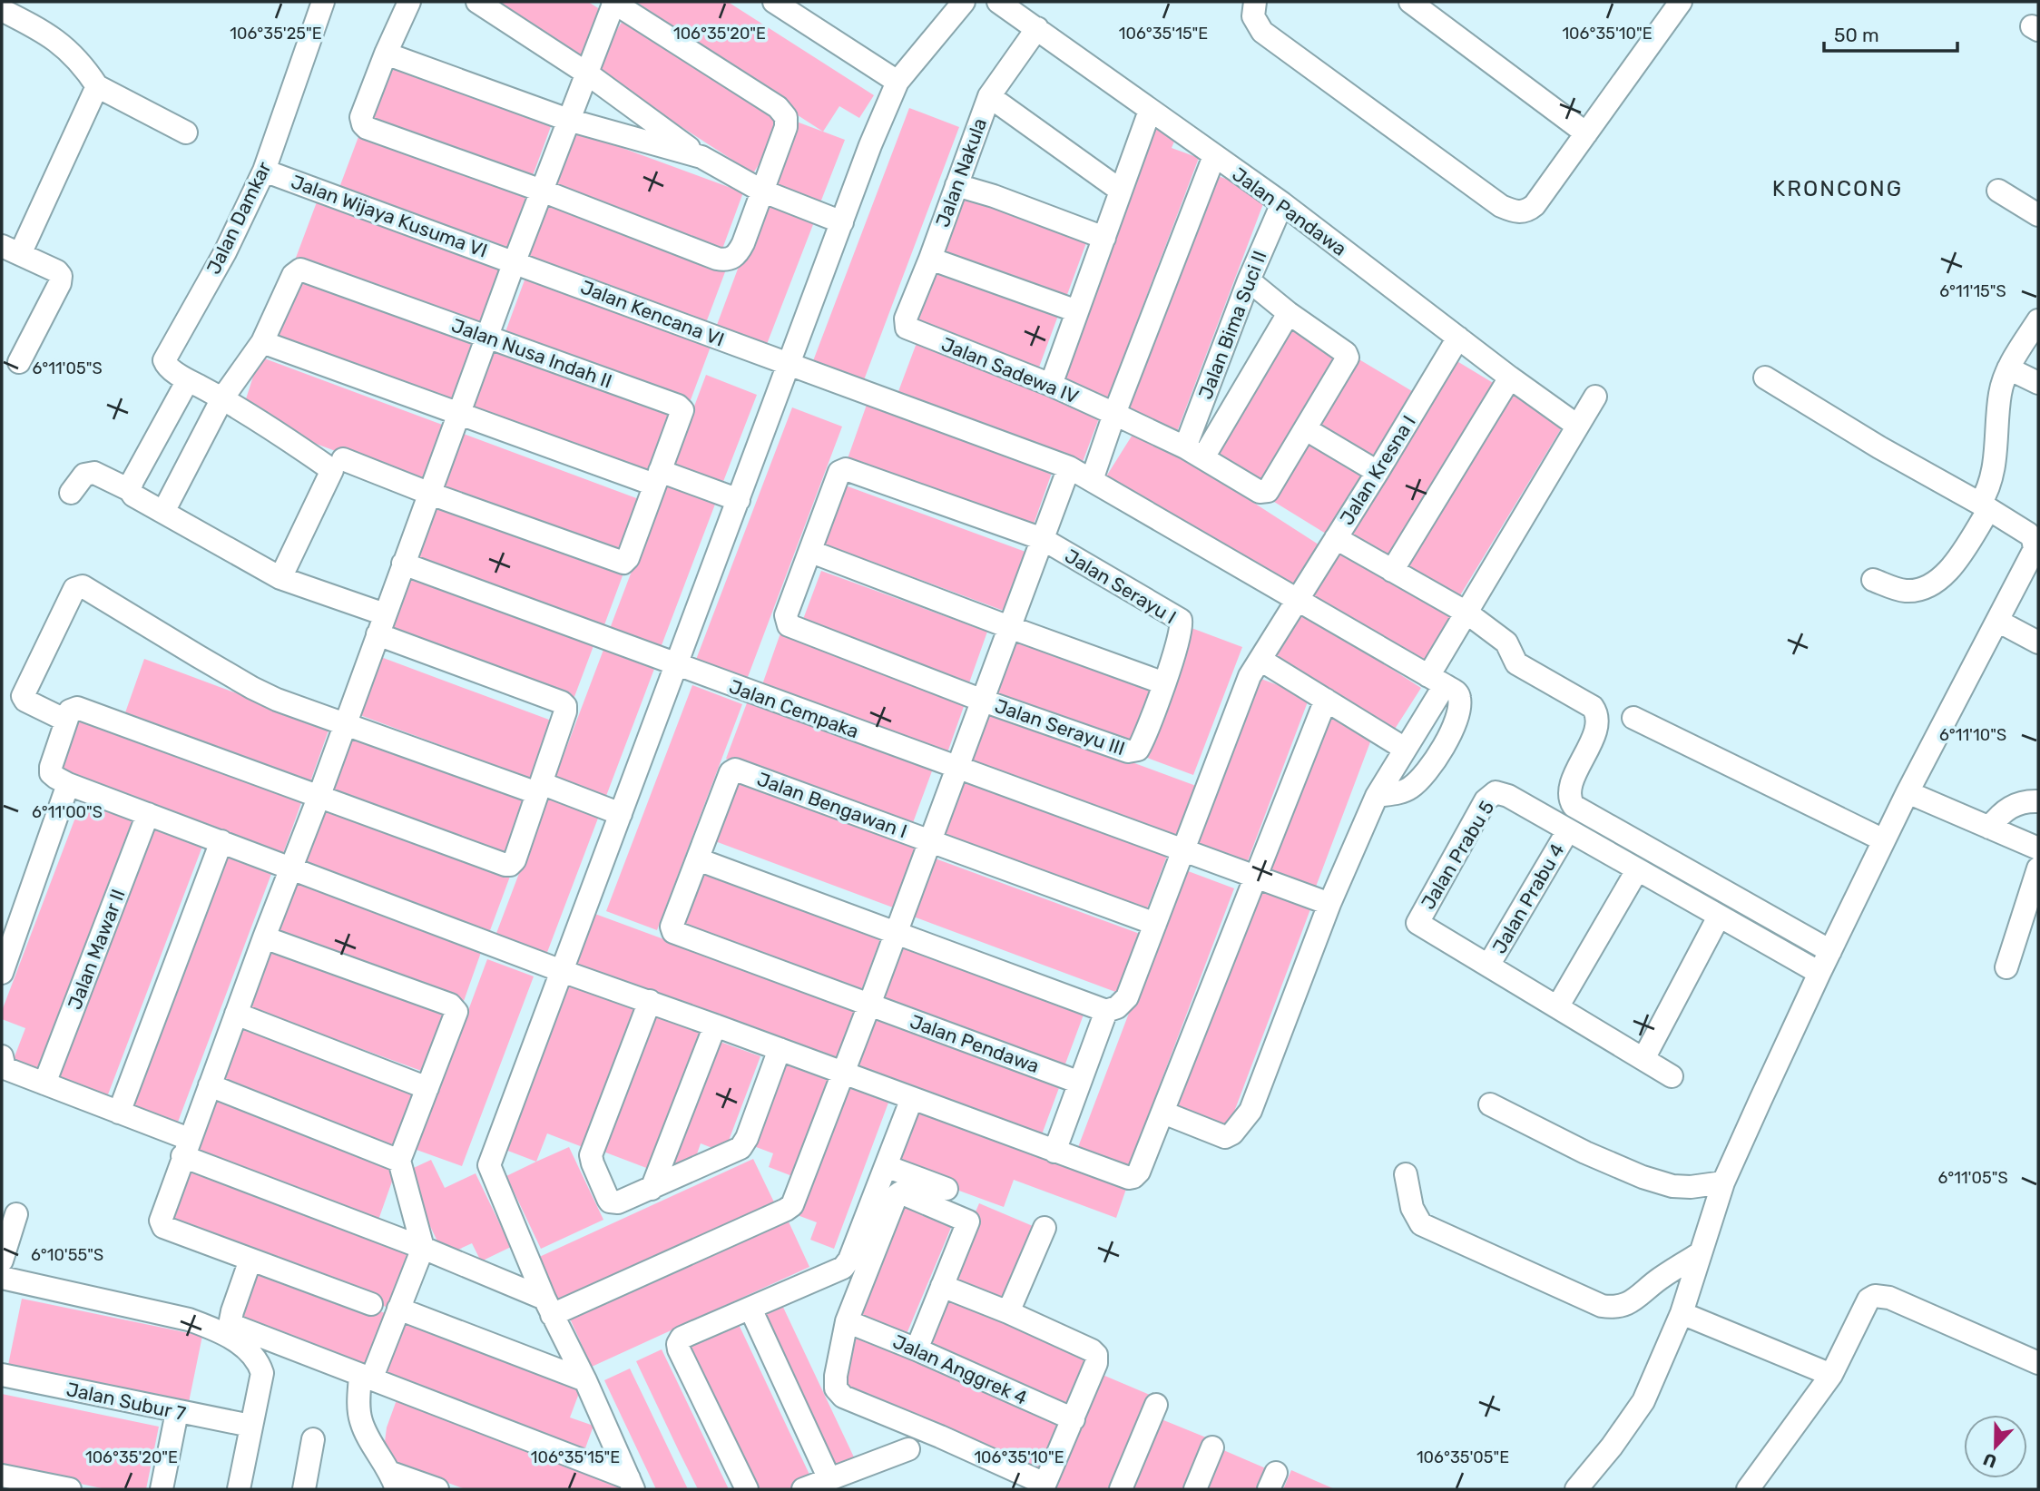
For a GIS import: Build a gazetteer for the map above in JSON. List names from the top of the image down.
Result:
{
  "streets": {
    "street": [
      "Jalan Nakula",
      "Jalan Pandawa",
      "Jalan Wijaya Kusuma VI",
      "Jalan Damkar",
      "Jalan Kencana VI",
      "Jalan Bima Suci II",
      "Jalan Nusa Indah II",
      "Jalan Sadewa IV",
      "Jalan Kresna I",
      "Jalan Serayu I",
      "Jalan Cempaka",
      "Jalan Serayu III",
      "Jalan Bengawan I",
      "Jalan Prabu 5",
      "Jalan Prabu 4",
      "Jalan Mawar II",
      "Jalan Pendawa",
      "Jalan Anggrek 4",
      "Jalan Subur 7"
    ]
  },
  "crossings": [
    ["Jalan Nakula", "Jalan Pandawa"],
    ["Jalan Nakula", "Jalan Sadewa IV"],
    ["Jalan Pandawa", "Jalan Bima Suci II"],
    ["Jalan Pandawa", "Jalan Kresna I"],
    ["Jalan Wijaya Kusuma VI", "Jalan Damkar"],
    ["Jalan Wijaya Kusuma VI", "Jalan Kencana VI"],
    ["Jalan Kencana VI", "Jalan Kresna I"],
    ["Jalan Bima Suci II", "Jalan Sadewa IV"],
    ["Jalan Kresna I", "Jalan Cempaka"],
    ["Jalan Kresna I", "Jalan Bengawan I"],
    ["Jalan Serayu I", "Jalan Serayu III"],
    ["Jalan Bengawan I", "Jalan Pendawa"],
    ["Jalan Prabu 5", "Jalan Prabu 4"]
  ],
  "districts": ["KRONCONG"],
  "scale_bar": "50 m",
  "north": "bottom",
  "coordinates": [
    "106°35'25\"E",
    "106°35'20\"E",
    "106°35'15\"E",
    "106°35'10\"E",
    "6°11'15\"S",
    "6°11'05\"S",
    "6°11'10\"S",
    "6°11'00\"S",
    "6°10'55\"S",
    "106°35'05\"E"
  ]
}
